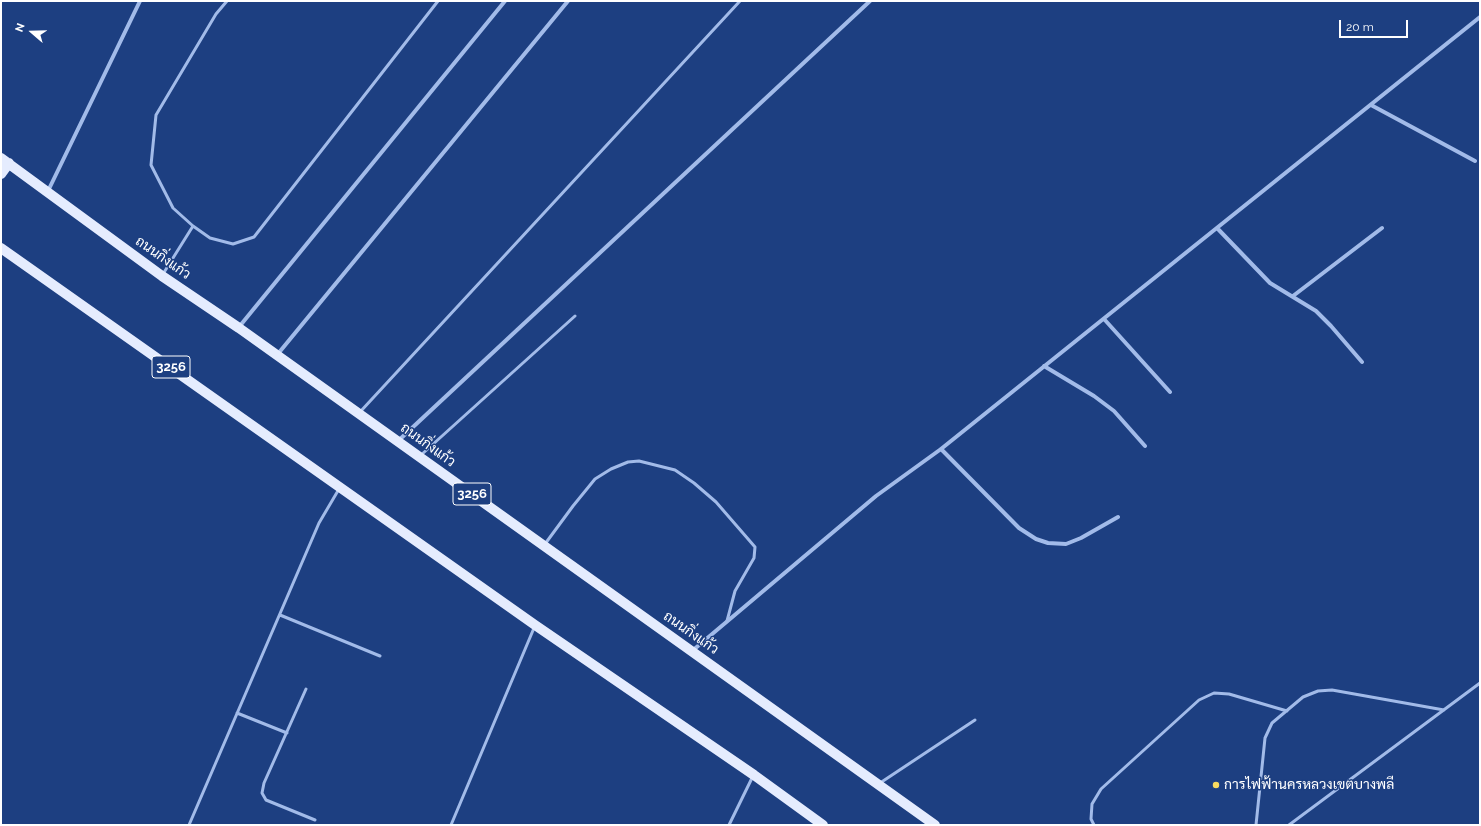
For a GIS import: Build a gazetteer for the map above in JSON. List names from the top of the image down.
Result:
{
  "streets": {
    "main road": ["ถนนกิ่งแก้ว", "3256"]
  },
  "places": ["การไฟฟ้านครหลวงเขตบางพลี"],
  "scale_bar": "20 m",
  "north": "left"
}
